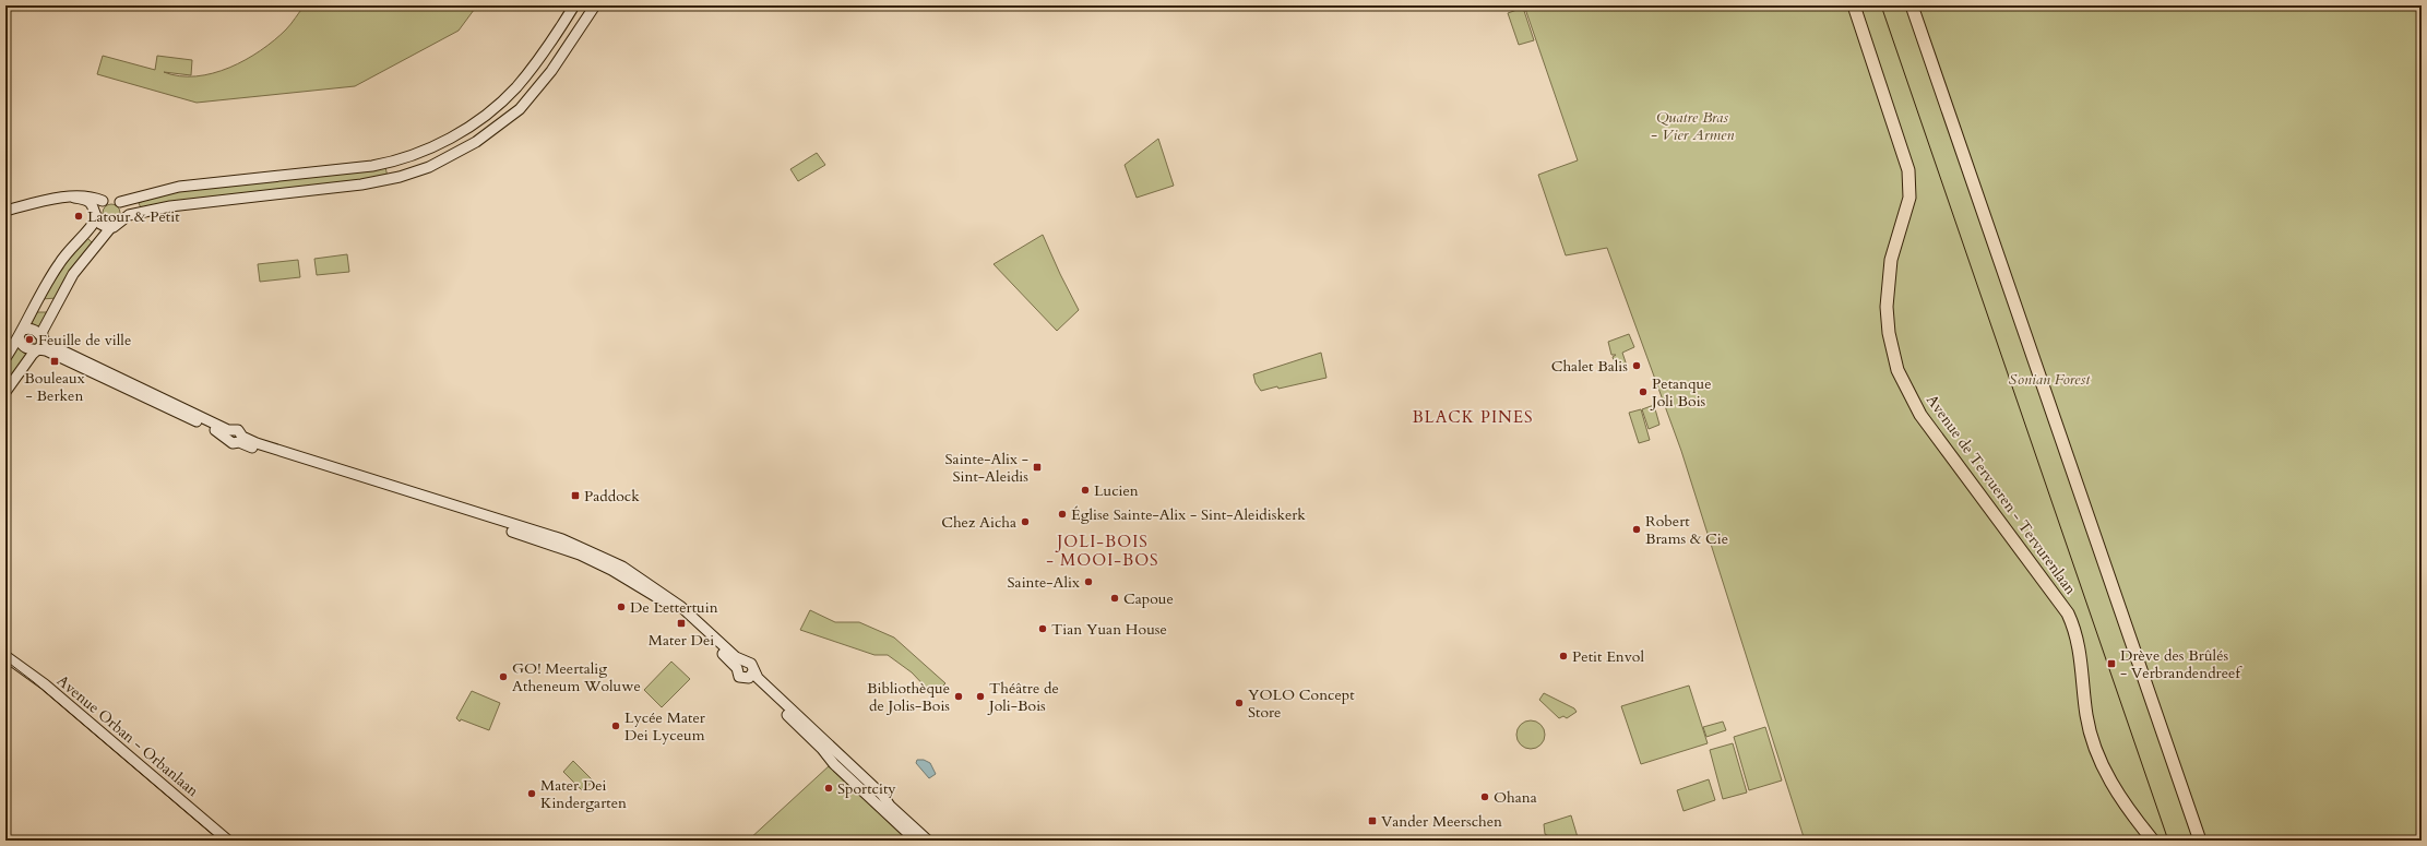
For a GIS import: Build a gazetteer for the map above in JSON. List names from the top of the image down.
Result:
{
  "streets": {
    "main road": ["Avenue de Tervueren - Tervurenlaan"],
    "street": ["Avenue Orban - Orbanlaan"]
  },
  "districts": ["BLACK PINES", "JOLI-BOIS - MOOI-BOS"],
  "parks": ["Quatre Bras - Vier Armen", "Sonian Forest"],
  "places": {
    "other": [
      "Latour & Petit",
      "Feuille de ville",
      "Chalet Balis",
      "Petanque Joli Bois",
      "Lucien",
      "Église Sainte-Alix - Sint-Aleidiskerk",
      "Chez Aicha",
      "Robert Brams & Cie",
      "Sainte-Alix",
      "Capoue",
      "De Lettertuin",
      "Tian Yuan House",
      "Petit Envol",
      "GO! Meertalig Atheneum Woluwe",
      "Bibliothèque de Jolis-Bois",
      "Théâtre de Joli-Bois",
      "YOLO Concept Store",
      "Lycée Mater Dei Lyceum",
      "Sportcity",
      "Mater Dei Kindergarten",
      "Ohana"
    ],
    "transit": [
      "Bouleaux - Berken",
      "Sainte-Alix - Sint-Aleidis",
      "Paddock",
      "Mater Dei",
      "Drève des Brûlés - Verbrandendreef",
      "Vander Meerschen"
    ]
  }
}
